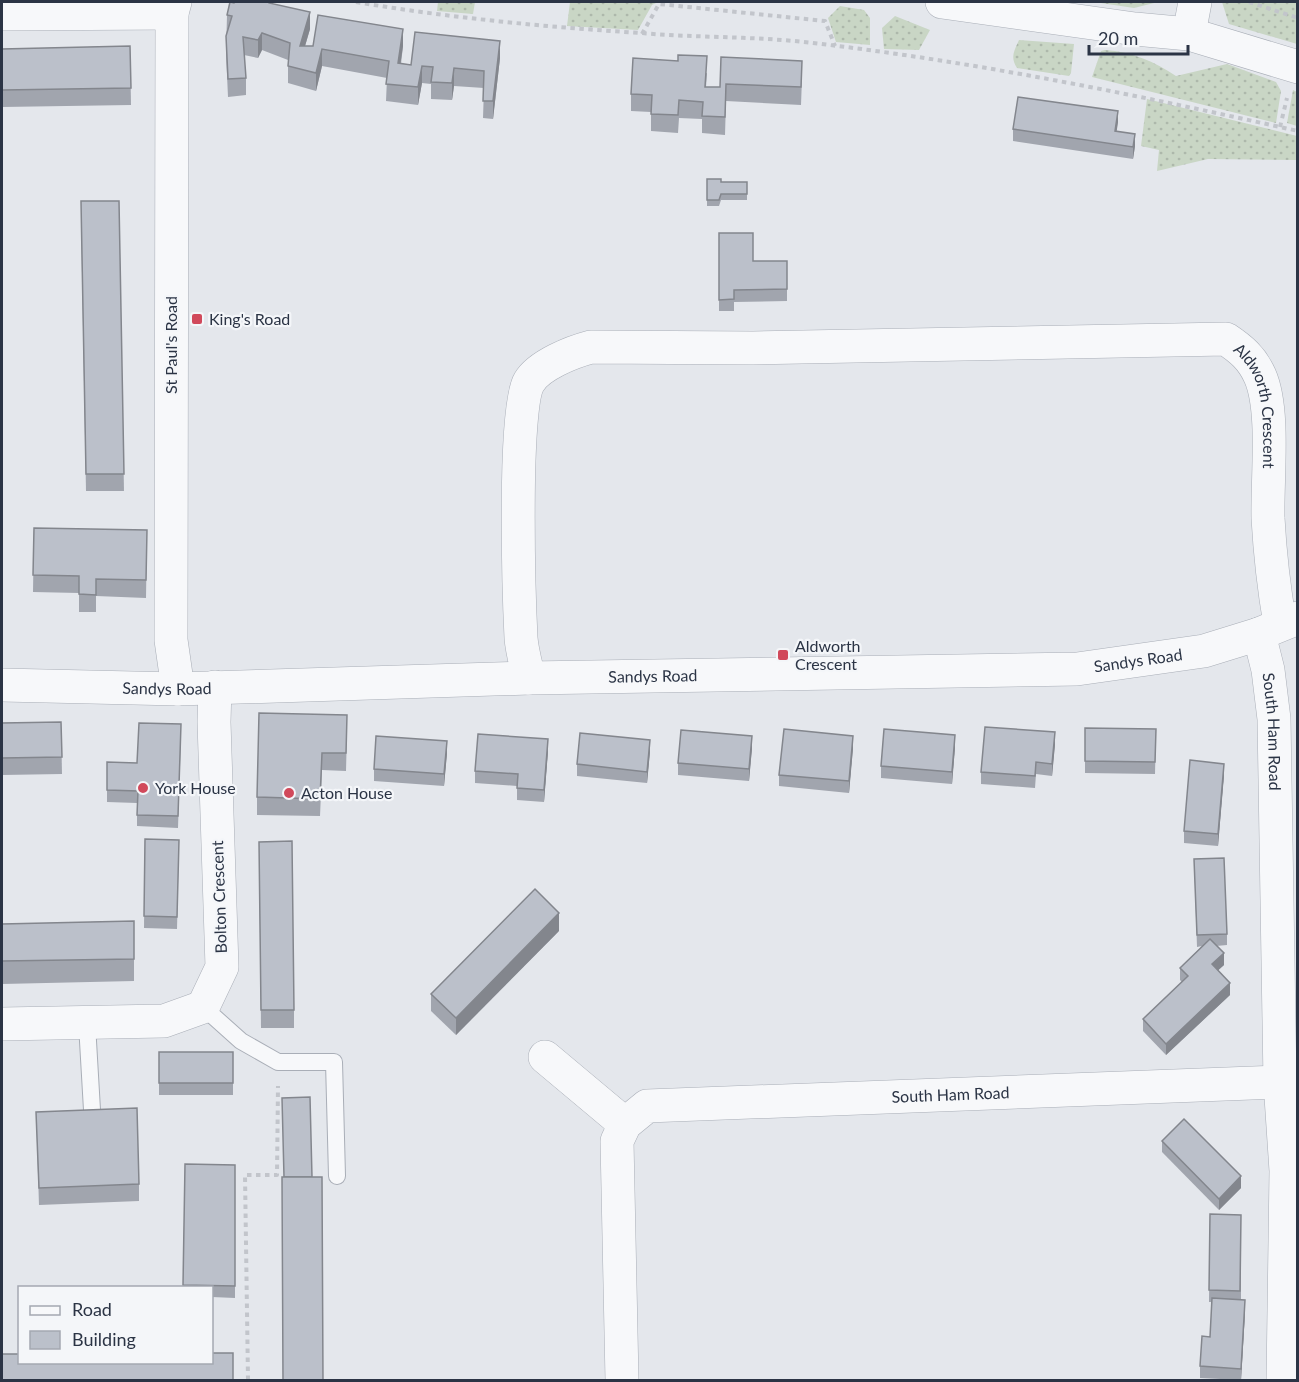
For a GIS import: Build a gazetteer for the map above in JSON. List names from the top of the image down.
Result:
{
  "streets": {
    "street": [
      "St Paul's Road",
      "Aldworth Crescent",
      "Sandys Road",
      "South Ham Road",
      "Bolton Crescent"
    ]
  },
  "crossings": [
    ["St Paul's Road", "Sandys Road"],
    ["Aldworth Crescent", "Sandys Road"],
    ["Aldworth Crescent", "South Ham Road"],
    ["Sandys Road", "South Ham Road"],
    ["Sandys Road", "Bolton Crescent"]
  ],
  "places": {
    "transit": ["King's Road", "Aldworth Crescent"],
    "other": ["York House", "Acton House"]
  },
  "legend": ["Road", "Building"],
  "scale_bar": "20 m"
}
